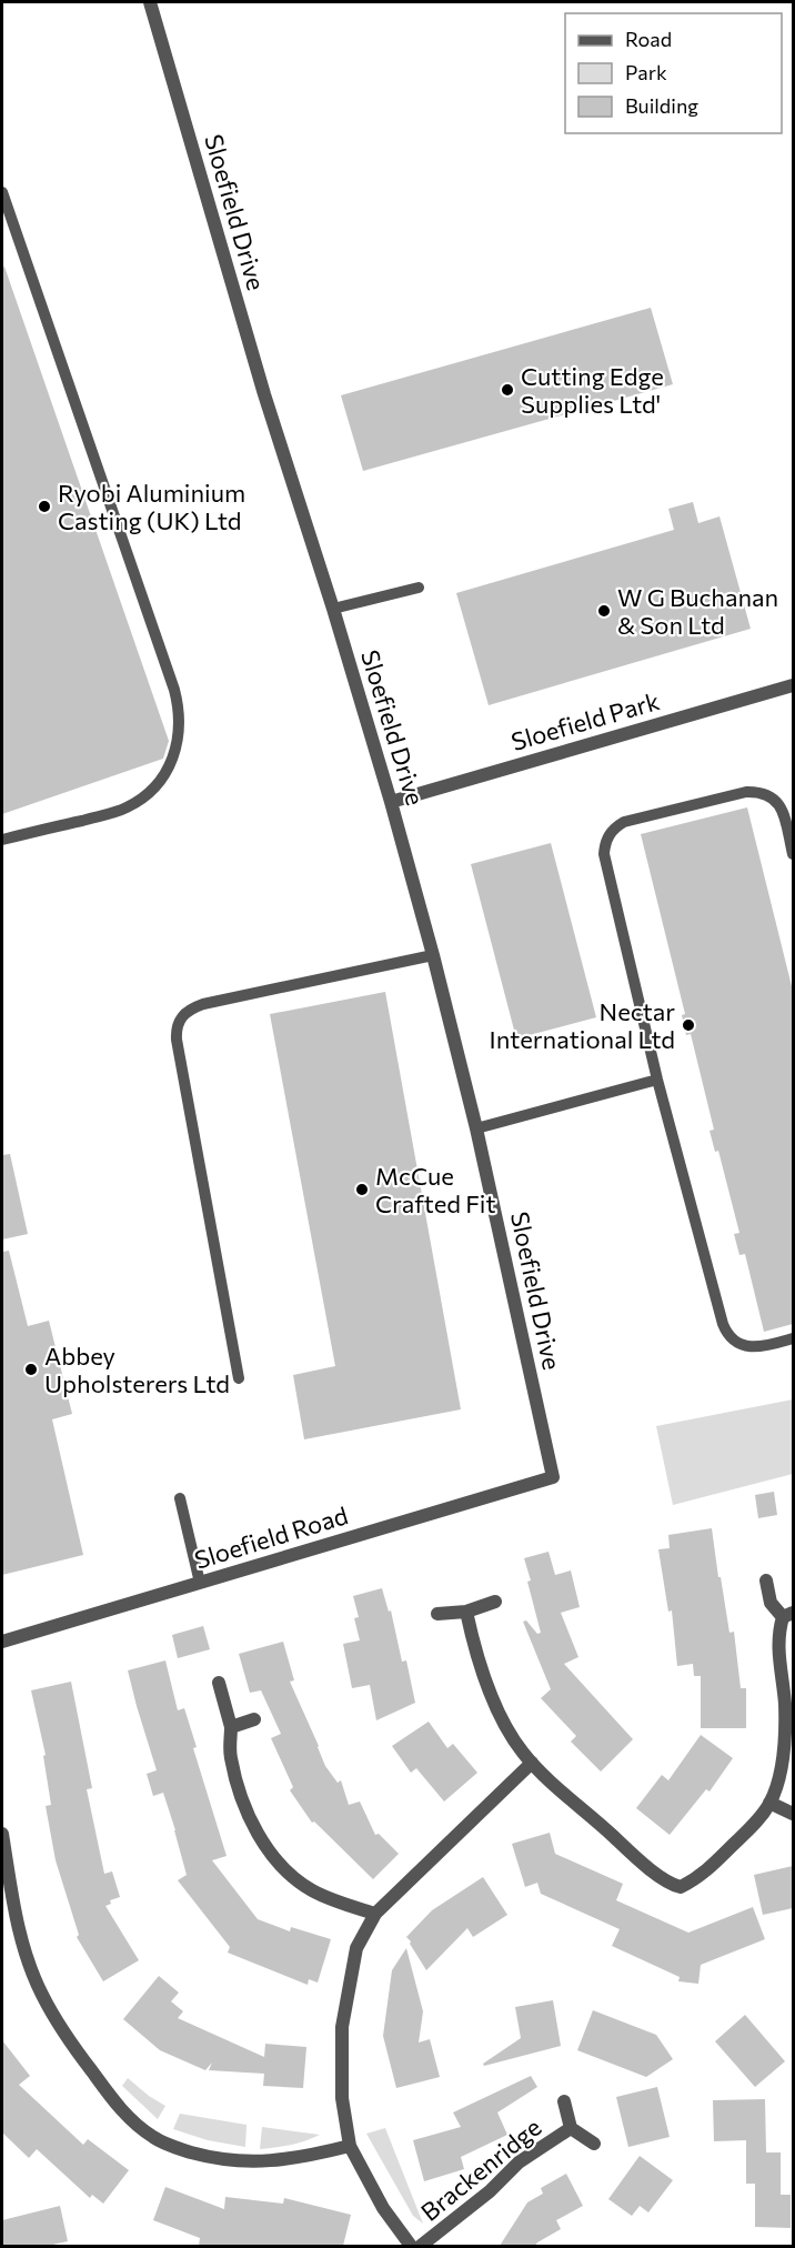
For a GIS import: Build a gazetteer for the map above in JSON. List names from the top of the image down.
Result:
{
  "streets": {
    "street": [
      "Sloefield Drive",
      "Sloefield Park",
      "Sloefield Road",
      "Brackenridge"
    ]
  },
  "crossings": [
    ["Sloefield Drive", "Sloefield Park"],
    ["Sloefield Drive", "Sloefield Road"]
  ],
  "places": [
    "Cutting Edge Supplies Ltd'",
    "Ryobi Aluminium Casting (UK) Ltd",
    "W G Buchanan & Son Ltd",
    "Nectar International Ltd",
    "McCue Crafted Fit",
    "Abbey Upholsterers Ltd"
  ],
  "legend": ["Road", "Park", "Building"]
}
